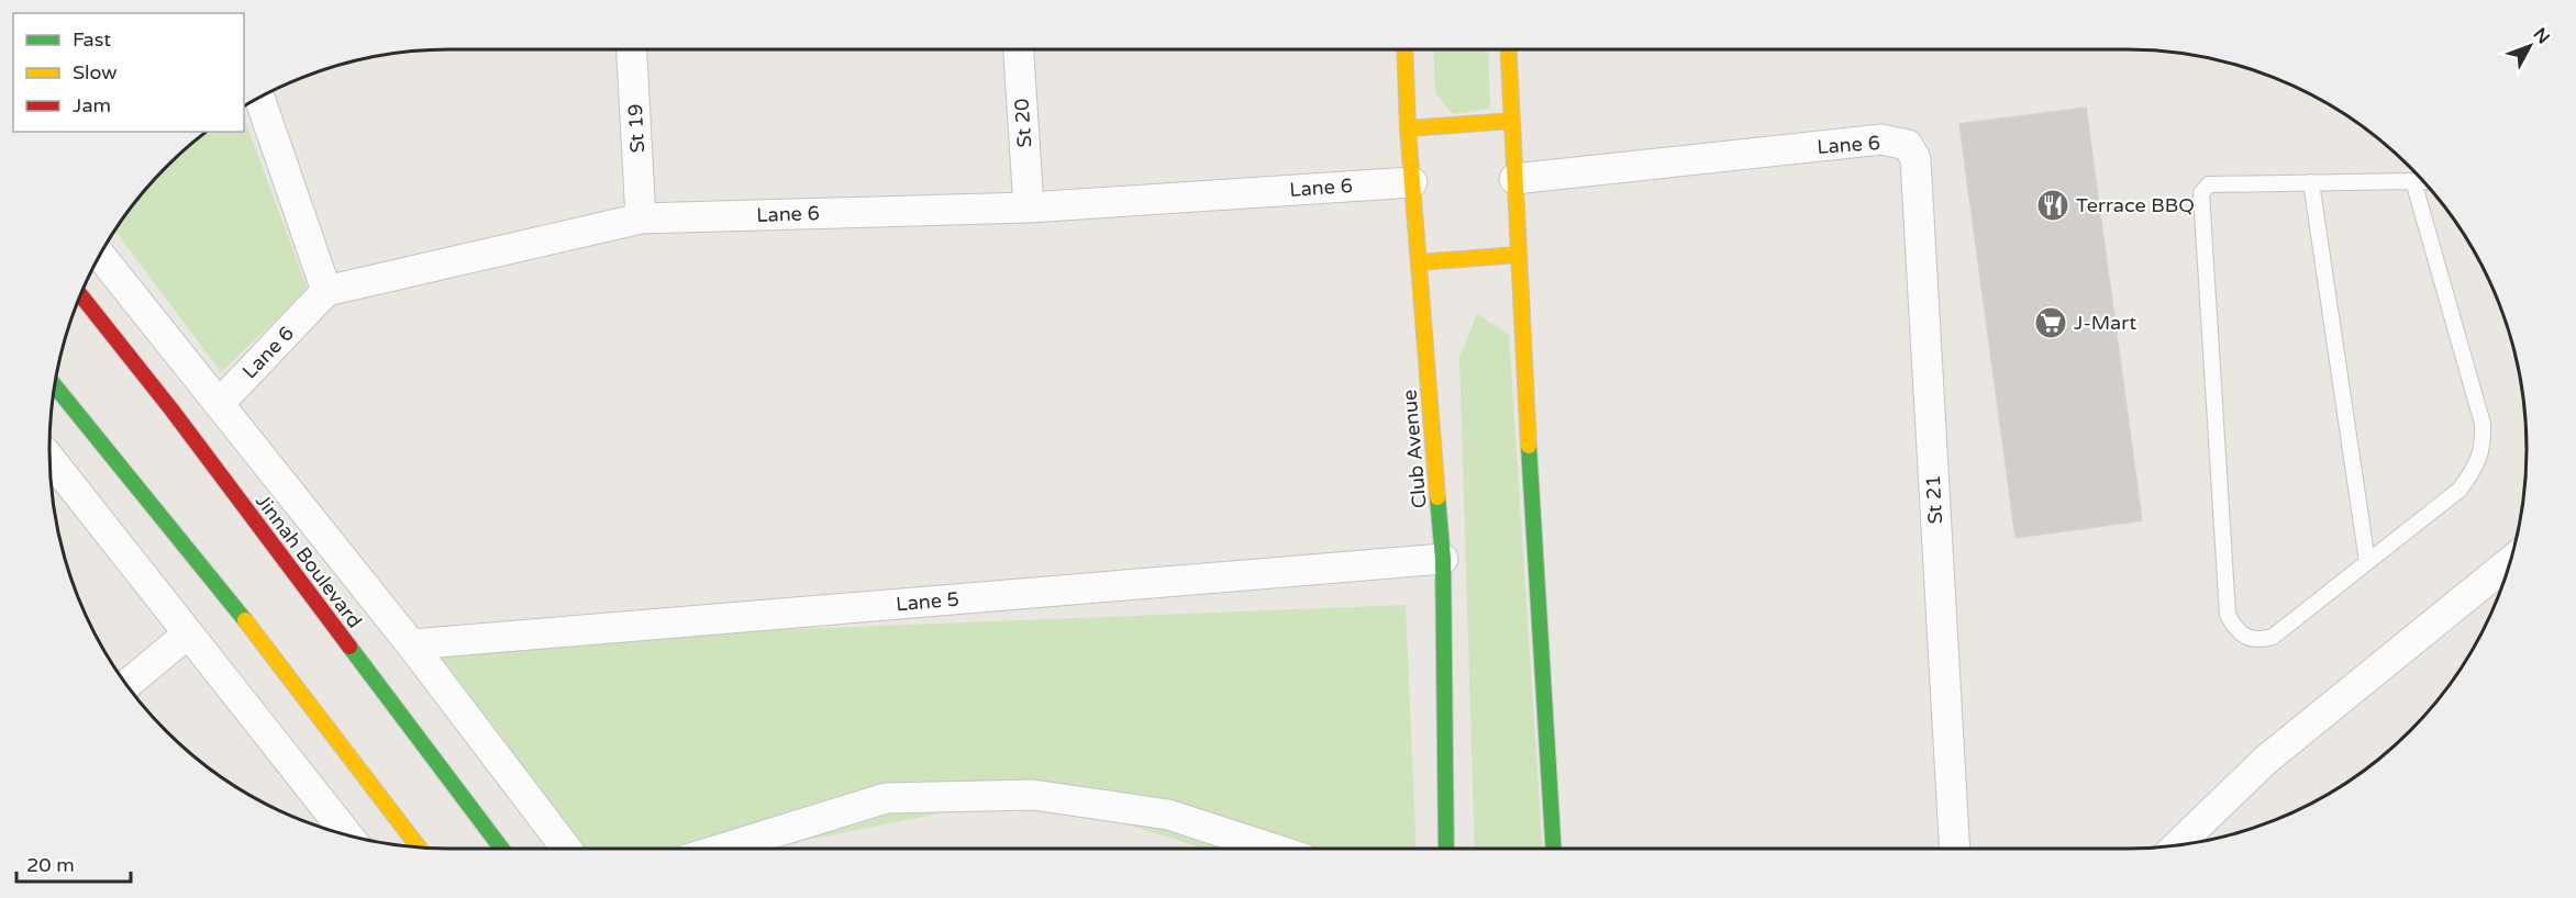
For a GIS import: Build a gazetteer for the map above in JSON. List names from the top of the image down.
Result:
{
  "streets": {
    "street": [
      "St 20",
      "St 19",
      "Lane 6",
      "Club Avenue",
      "St 21",
      "Jinnah Boulevard",
      "Lane 5"
    ]
  },
  "crossings": [
    ["St 20", "Lane 6"],
    ["St 19", "Lane 6"],
    ["Lane 6", "Club Avenue"],
    ["Lane 6", "St 21"],
    ["Club Avenue", "Lane 5"]
  ],
  "places": {
    "restaurant": ["Terrace BBQ"],
    "supermarket": ["J-Mart"]
  },
  "legend": ["Fast", "Slow", "Jam"],
  "scale_bar": "20 m",
  "north": "top right"
}
